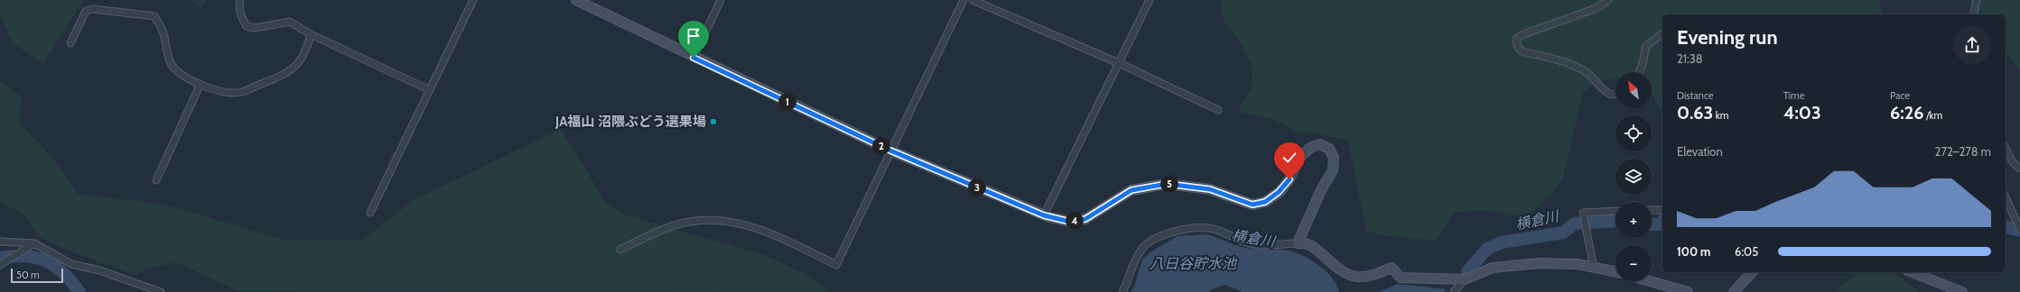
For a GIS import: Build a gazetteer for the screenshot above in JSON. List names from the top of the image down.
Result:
{
  "water": ["横倉川", "八日谷貯水池"],
  "places": ["JA福山 沼隈ぶどう選果場"],
  "scale_bar": "50 m",
  "north": "top left",
  "page": {
    "heading": ["Evening run", "21:38"],
    "map_buttons": ["+", "−"],
    "stats": [
      ["Distance", "0.63 km"],
      ["Time", "4:03"],
      ["Pace", "6:26 /km"]
    ],
    "pins": [
      "1",
      "2",
      "5",
      "3",
      "4"
    ],
    "chart": ["Elevation", "272–278 m"],
    "list": [
      {
        "name": "100 m",
        "note": "6:05"
      }
    ],
    "scale": "50 m"
  }
}
